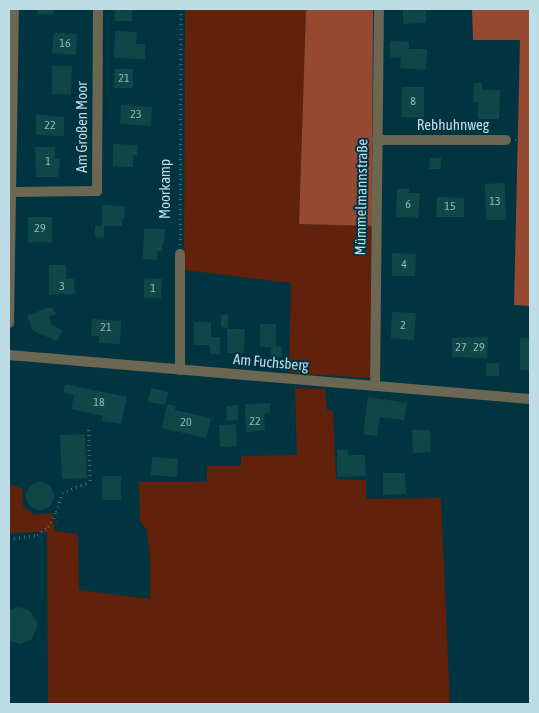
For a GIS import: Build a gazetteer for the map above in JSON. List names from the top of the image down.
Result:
{
  "streets": {
    "street": [
      "Rebhuhnweg",
      "Am Großen Moor",
      "Mümmelmannstraße",
      "Am Fuchsberg"
    ],
    "path": ["Moorkamp"]
  },
  "crossings": [
    ["Rebhuhnweg", "Mümmelmannstraße"],
    ["Mümmelmannstraße", "Am Fuchsberg"]
  ],
  "house_numbers": [
    "16",
    "21",
    "8",
    "23",
    "22",
    "1",
    "13",
    "6",
    "15",
    "29",
    "4",
    "3",
    "1",
    "2",
    "21",
    "27",
    "29",
    "18",
    "22",
    "20"
  ]
}
